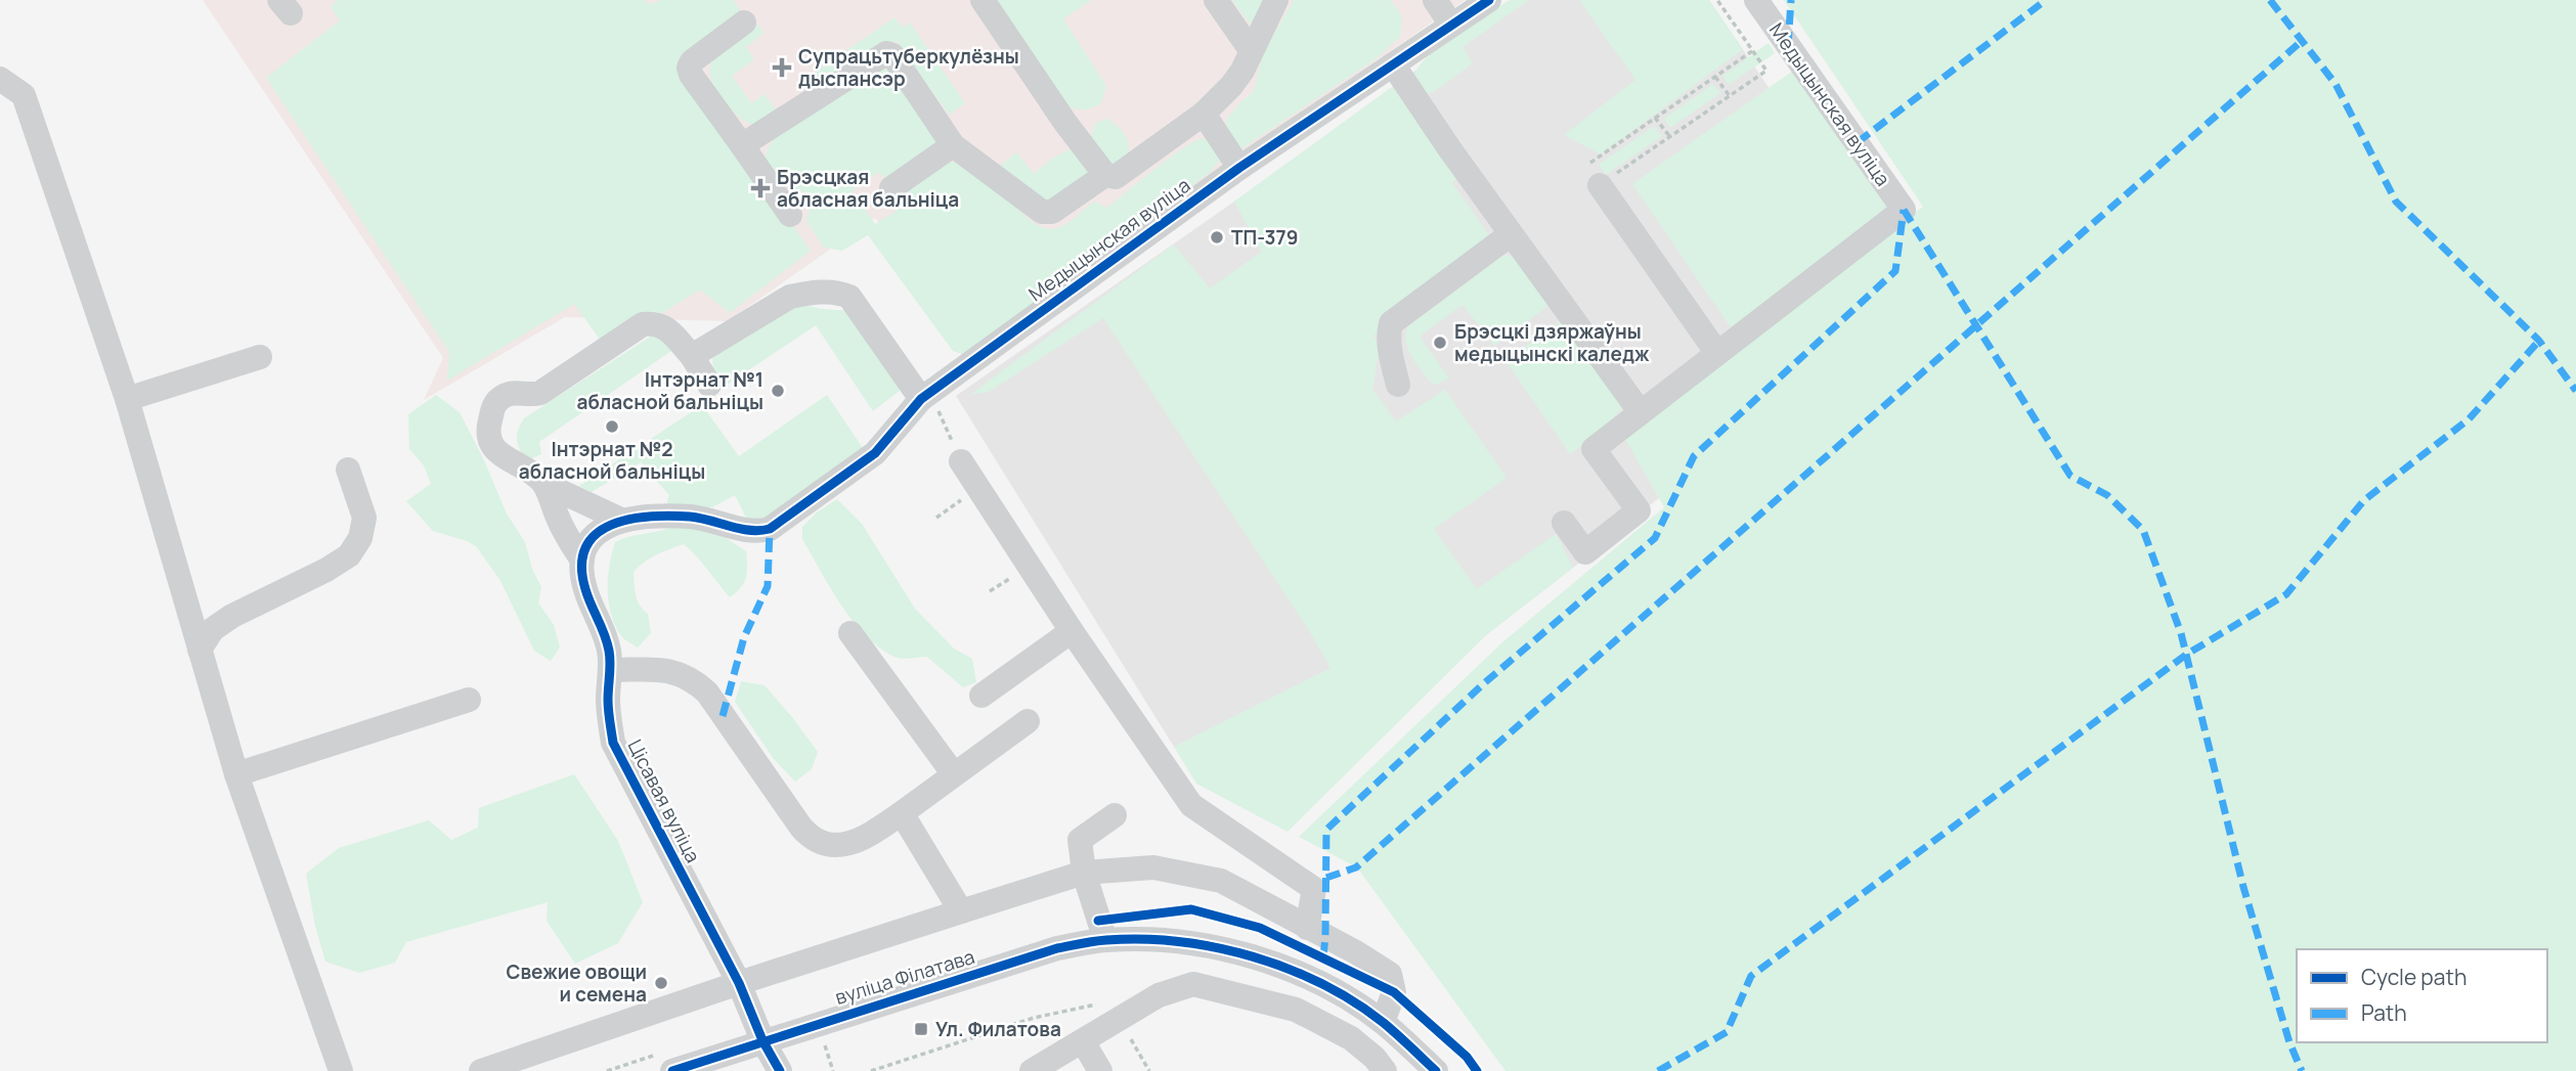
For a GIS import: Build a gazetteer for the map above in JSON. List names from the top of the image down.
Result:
{
  "streets": {
    "street": ["Медыцынская вуліца", "Цісавая вуліца", "вуліца Філатава"]
  },
  "crossings": [
    ["Цісавая вуліца", "вуліца Філатава"]
  ],
  "places": {
    "health": ["Супрацьтуберкулёзны дыспансэр", "Брэсцкая абласная бальніца"],
    "other": [
      "ТП-379",
      "Брэсцкі дзяржаўны медыцынскі каледж",
      "Інтэрнат №1 абласной бальніцы",
      "Інтэрнат №2 абласной бальніцы",
      "Свежие овощи и семена"
    ],
    "transit": ["Ул. Филатова"]
  },
  "legend": ["Cycle path", "Path"]
}
